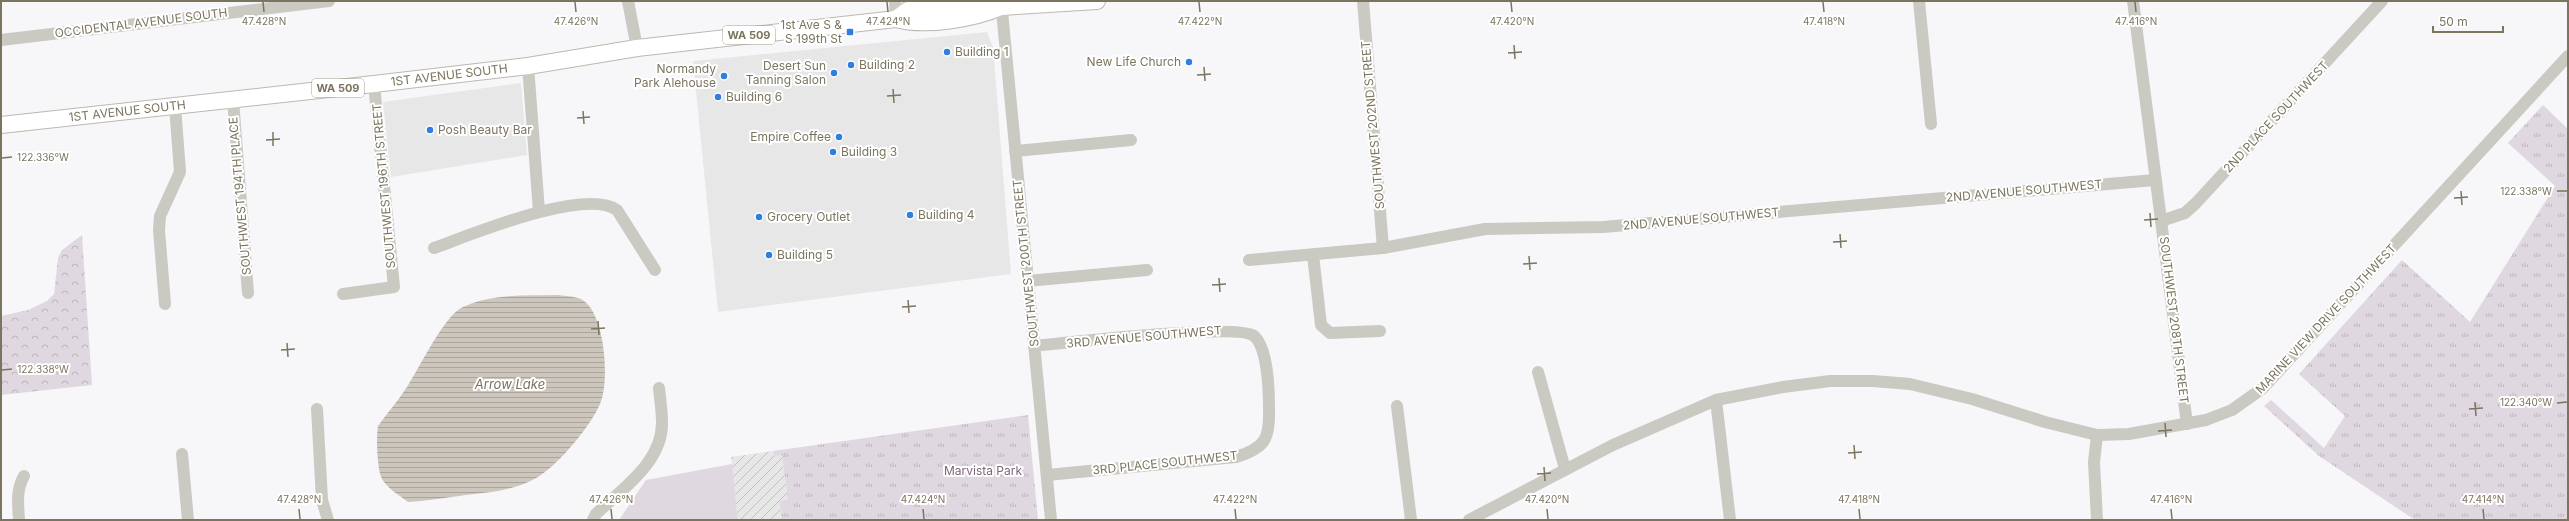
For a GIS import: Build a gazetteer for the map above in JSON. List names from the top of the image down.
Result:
{
  "streets": {
    "main road": ["WA 509", "1ST AVENUE SOUTH"],
    "street": [
      "OCCIDENTAL AVENUE SOUTH",
      "2ND PLACE SOUTHWEST",
      "SOUTHWEST 202ND STREET",
      "SOUTHWEST 196TH STREET",
      "2ND AVENUE SOUTHWEST",
      "SOUTHWEST 194TH PLACE",
      "SOUTHWEST 200TH STREET",
      "MARINE VIEW DRIVE SOUTHWEST",
      "SOUTHWEST 208TH STREET",
      "3RD AVENUE SOUTHWEST",
      "3RD PLACE SOUTHWEST"
    ]
  },
  "crossings": [
    ["1ST AVENUE SOUTH", "SOUTHWEST 196TH STREET"],
    ["1ST AVENUE SOUTH", "SOUTHWEST 194TH PLACE"],
    ["1ST AVENUE SOUTH", "SOUTHWEST 200TH STREET"],
    ["2ND PLACE SOUTHWEST", "SOUTHWEST 208TH STREET"],
    ["SOUTHWEST 202ND STREET", "2ND AVENUE SOUTHWEST"],
    ["2ND AVENUE SOUTHWEST", "SOUTHWEST 208TH STREET"],
    ["SOUTHWEST 200TH STREET", "3RD AVENUE SOUTHWEST"],
    ["SOUTHWEST 200TH STREET", "3RD PLACE SOUTHWEST"],
    ["MARINE VIEW DRIVE SOUTHWEST", "SOUTHWEST 208TH STREET"],
    ["3RD AVENUE SOUTHWEST", "3RD PLACE SOUTHWEST"]
  ],
  "water": ["Arrow Lake"],
  "parks": ["Marvista Park"],
  "places": {
    "transit": ["1st Ave S & S 199th St"],
    "other": [
      "Building 1",
      "New Life Church",
      "Building 2",
      "Desert Sun Tanning Salon",
      "Normandy Park Alehouse",
      "Building 6",
      "Posh Beauty Bar",
      "Empire Coffee",
      "Building 3",
      "Building 4",
      "Grocery Outlet",
      "Building 5"
    ]
  },
  "scale_bar": "50 m",
  "coordinates": [
    "47.428°N",
    "47.426°N",
    "47.424°N",
    "47.422°N",
    "47.420°N",
    "47.418°N",
    "47.416°N",
    "122.336°W",
    "122.338°W",
    "122.340°W",
    "47.414°N"
  ]
}
